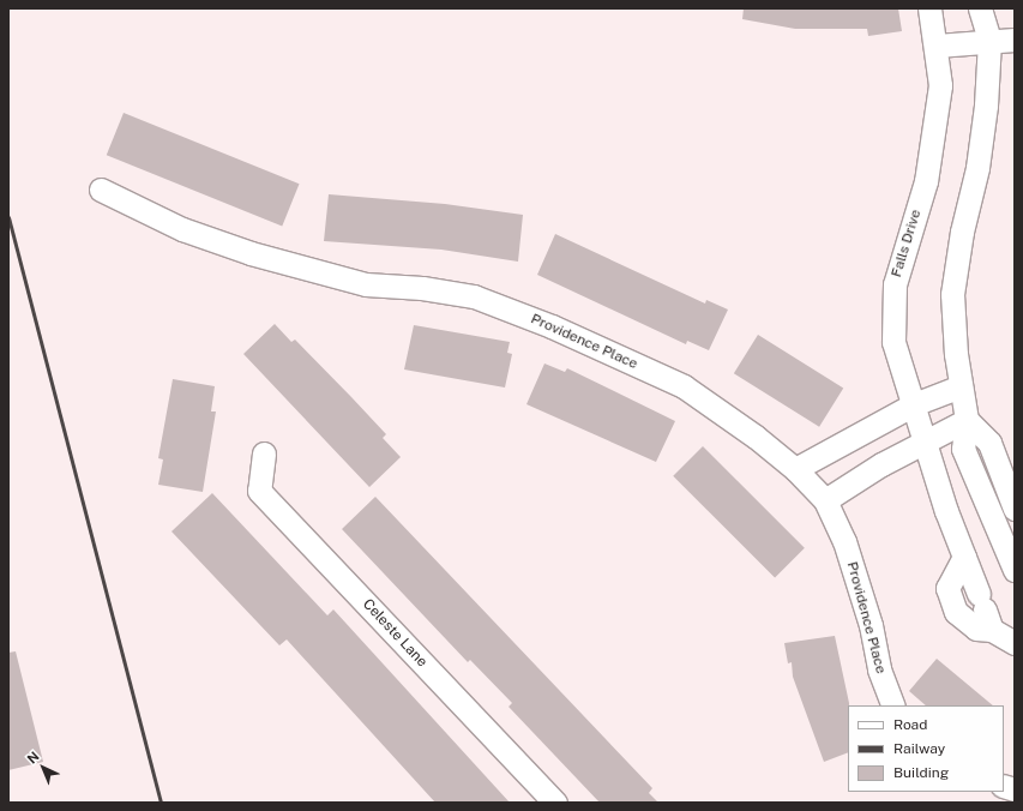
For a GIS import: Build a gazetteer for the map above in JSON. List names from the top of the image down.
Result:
{
  "streets": {
    "street": ["Falls Drive", "Providence Place", "Celeste Lane"]
  },
  "legend": ["Road", "Railway", "Building"],
  "north": "top left"
}
